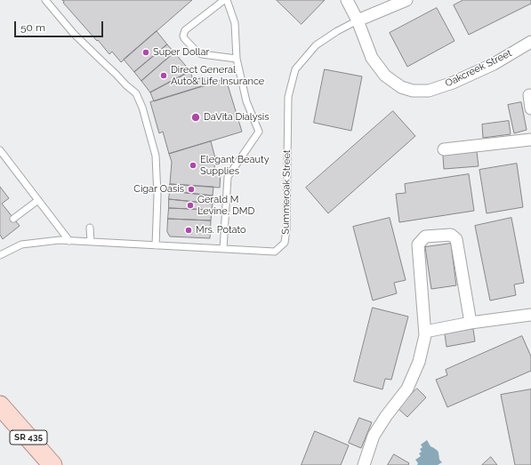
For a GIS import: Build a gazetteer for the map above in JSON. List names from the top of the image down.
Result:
{
  "streets": {
    "main road": ["SR 435"],
    "street": ["Oakcreek Street", "Summeroak Street"]
  },
  "crossings": [
    ["Oakcreek Street", "Summeroak Street"]
  ],
  "places": [
    "Super Dollar",
    "Direct General Auto& Life Insurance",
    "DaVita Dialysis",
    "Elegant Beauty Supplies",
    "Cigar Oasis",
    "Gerald M Levine, DMD",
    "Mrs. Potato"
  ],
  "scale_bar": "50 m"
}
